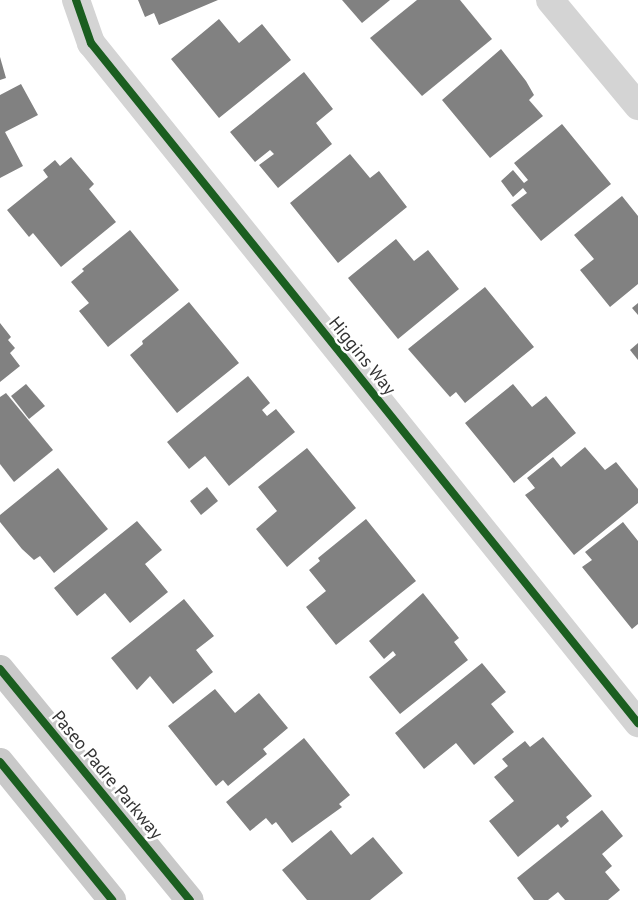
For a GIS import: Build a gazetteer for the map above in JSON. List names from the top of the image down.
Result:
{
  "streets": {
    "main road": ["Paseo Padre Parkway"],
    "street": ["Higgins Way"]
  }
}
